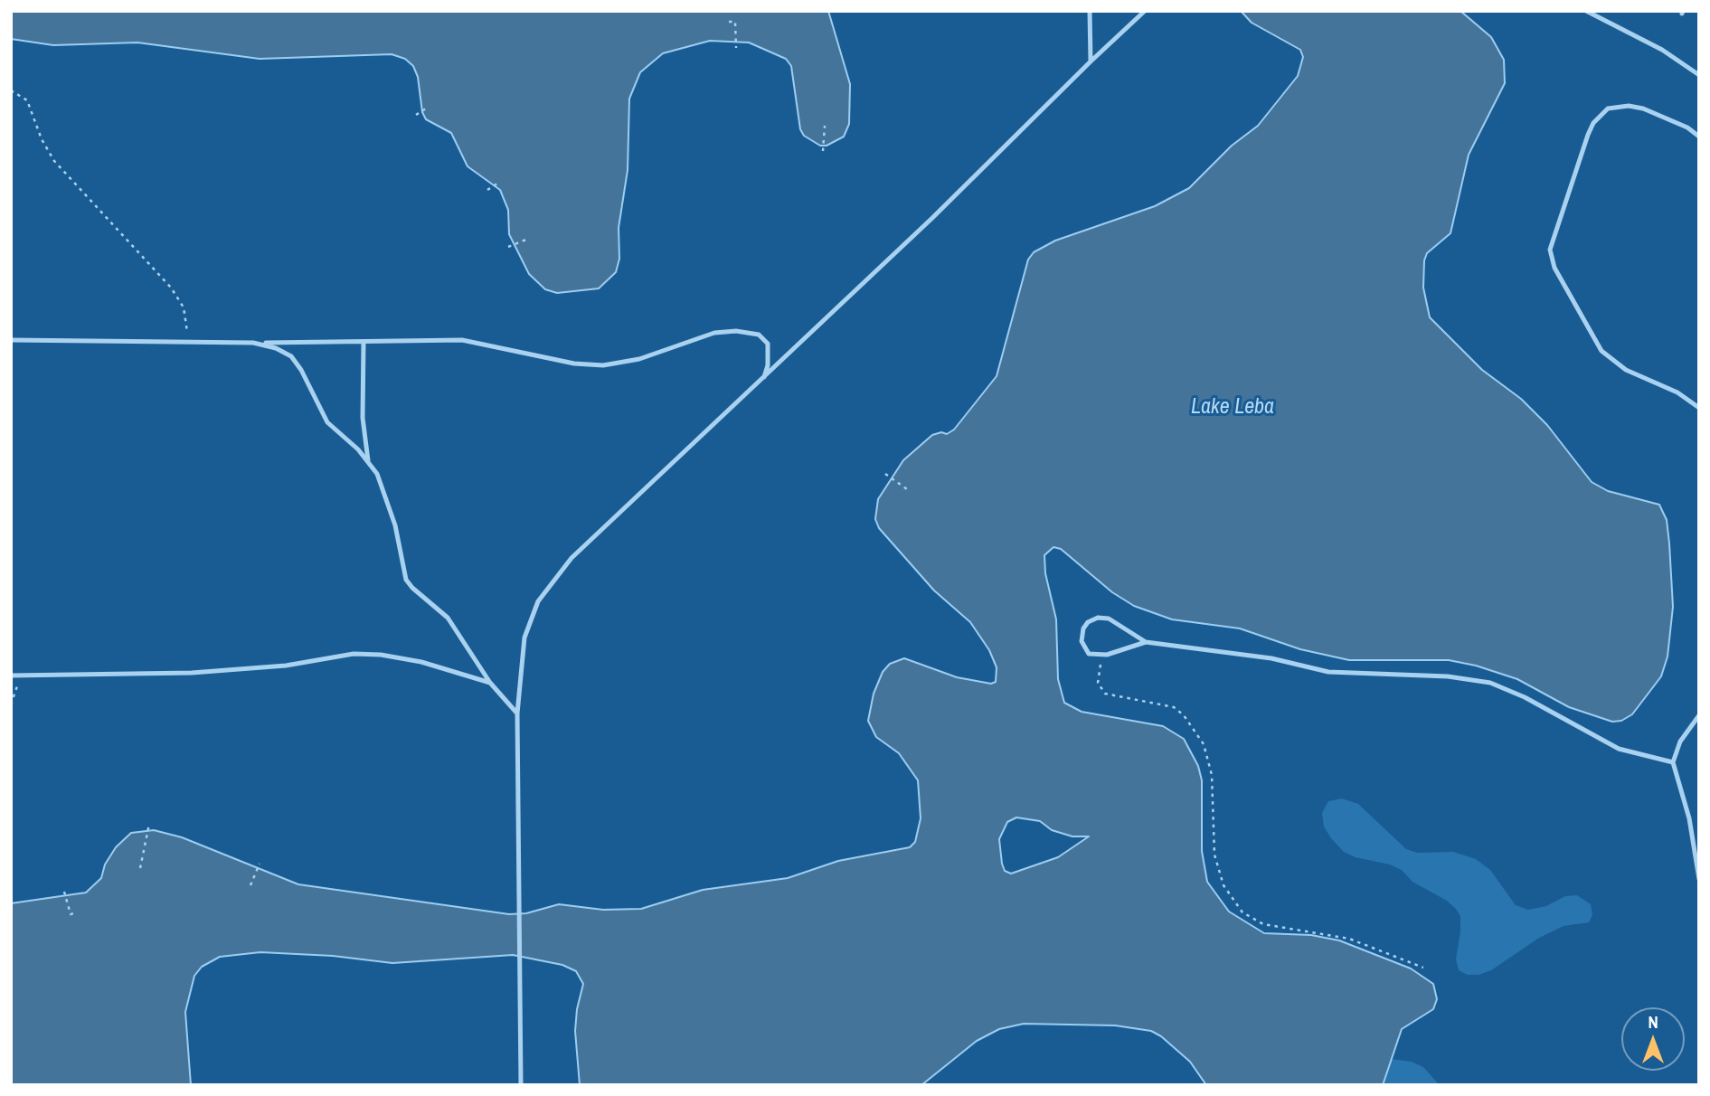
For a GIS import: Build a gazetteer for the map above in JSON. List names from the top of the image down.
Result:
{
  "water": ["Lake Leba"],
  "north": "top"
}
